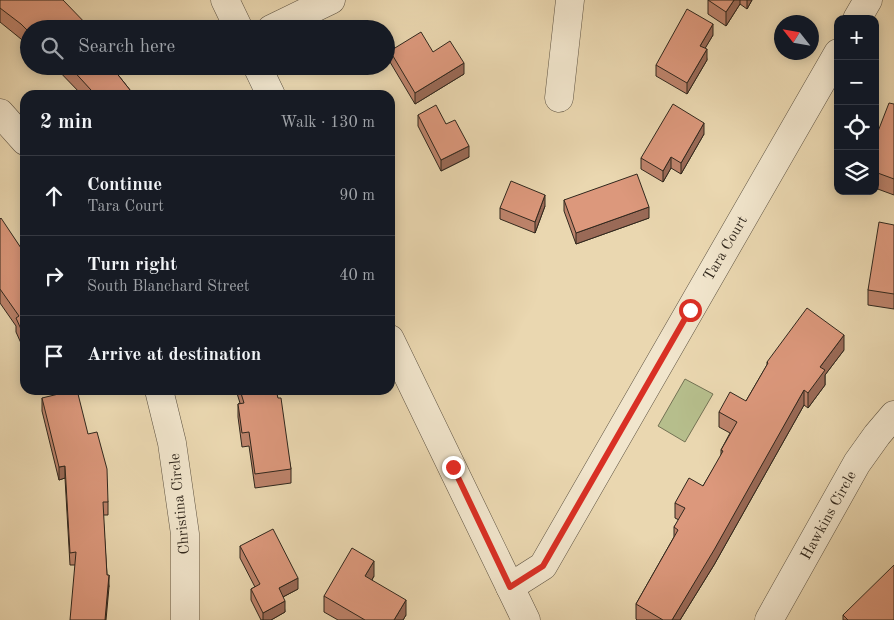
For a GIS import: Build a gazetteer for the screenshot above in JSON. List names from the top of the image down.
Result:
{
  "streets": {
    "street": ["Tara Court", "Christina Circle", "Hawkins Circle"]
  },
  "north": "top left",
  "page": {
    "map_buttons": ["+", "−"],
    "search": "Search here",
    "heading": ["2 min", "Walk · 130 m"],
    "list": [
      ["Continue", "Tara Court", "90 m"],
      ["Turn right", "South Blanchard Street", "40 m"],
      "Arrive at destination"
    ]
  }
}
